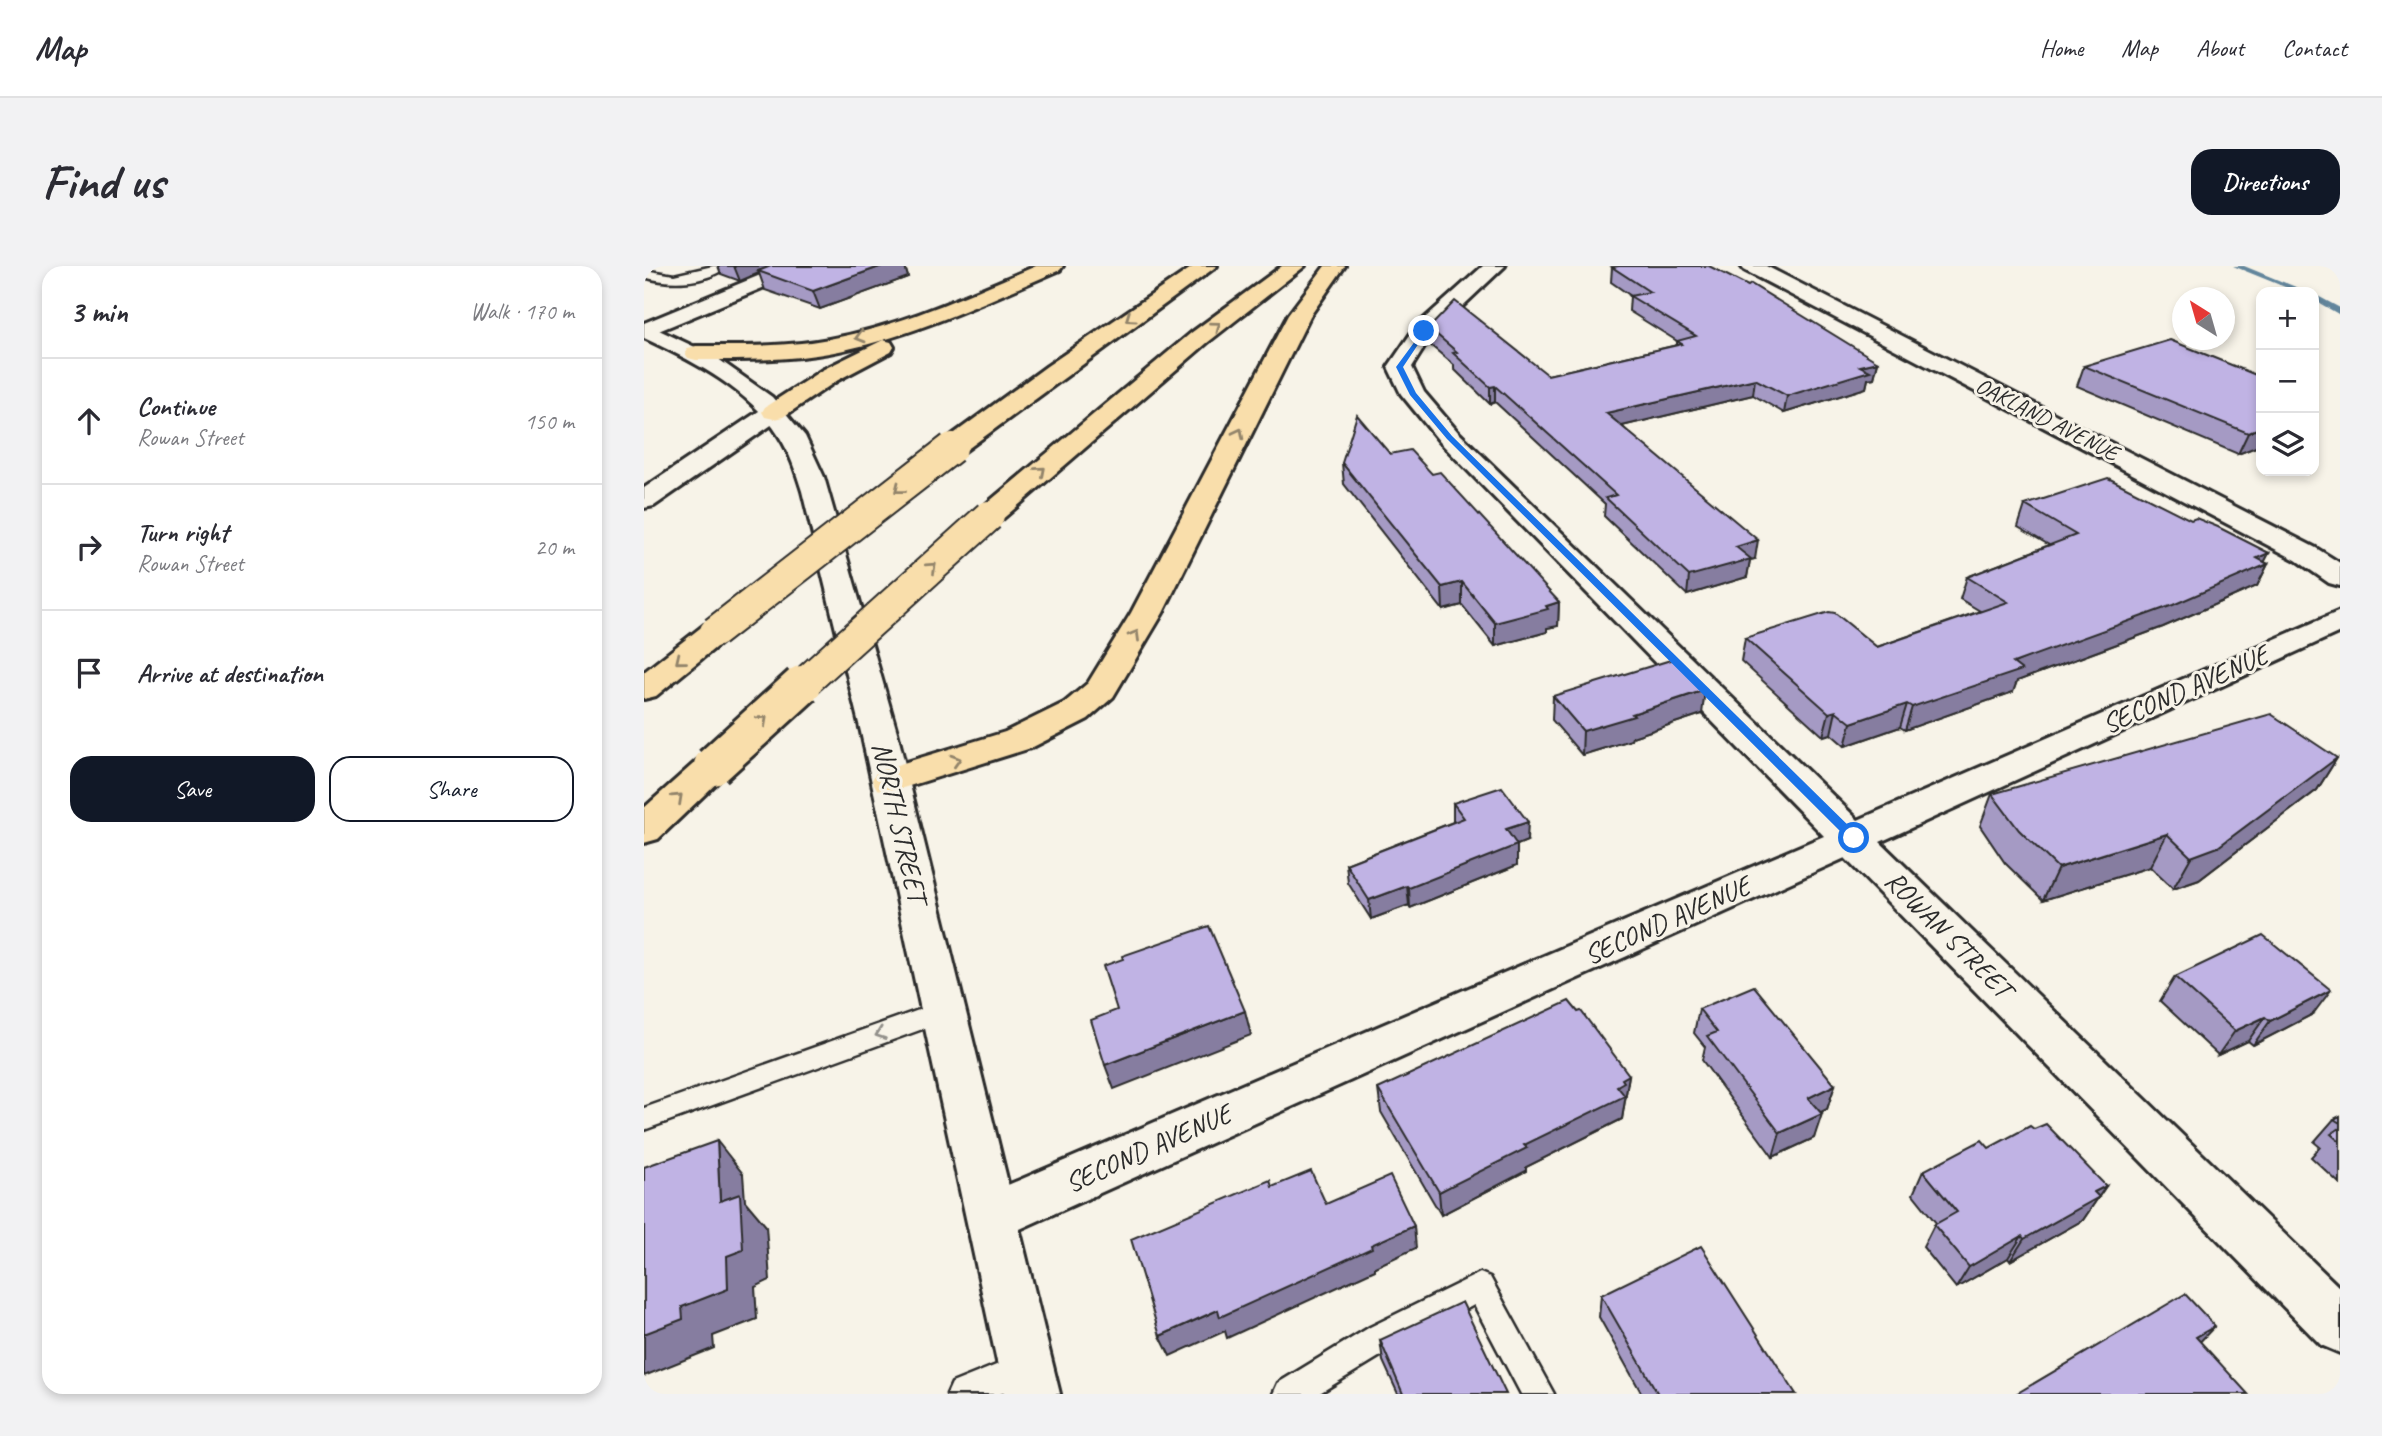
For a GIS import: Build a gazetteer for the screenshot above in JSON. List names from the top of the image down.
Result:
{
  "streets": {
    "street": [
      "OAKLAND AVENUE",
      "SECOND AVENUE",
      "NORTH STREET",
      "ROWAN STREET"
    ]
  },
  "crossings": [
    ["SECOND AVENUE", "NORTH STREET"],
    ["SECOND AVENUE", "ROWAN STREET"]
  ],
  "north": "top left",
  "page": {
    "header": "Map",
    "nav": [
      "Home",
      "Map",
      "About",
      "Contact"
    ],
    "buttons": [
      "Directions",
      ["Save", "Share"]
    ],
    "title": "Find us",
    "heading": ["3 min", "Walk · 170 m"],
    "map_buttons": ["+", "−"],
    "list": [
      ["Continue", "Rowan Street", "150 m"],
      ["Turn right", "Rowan Street", "20 m"],
      "Arrive at destination"
    ]
  }
}
